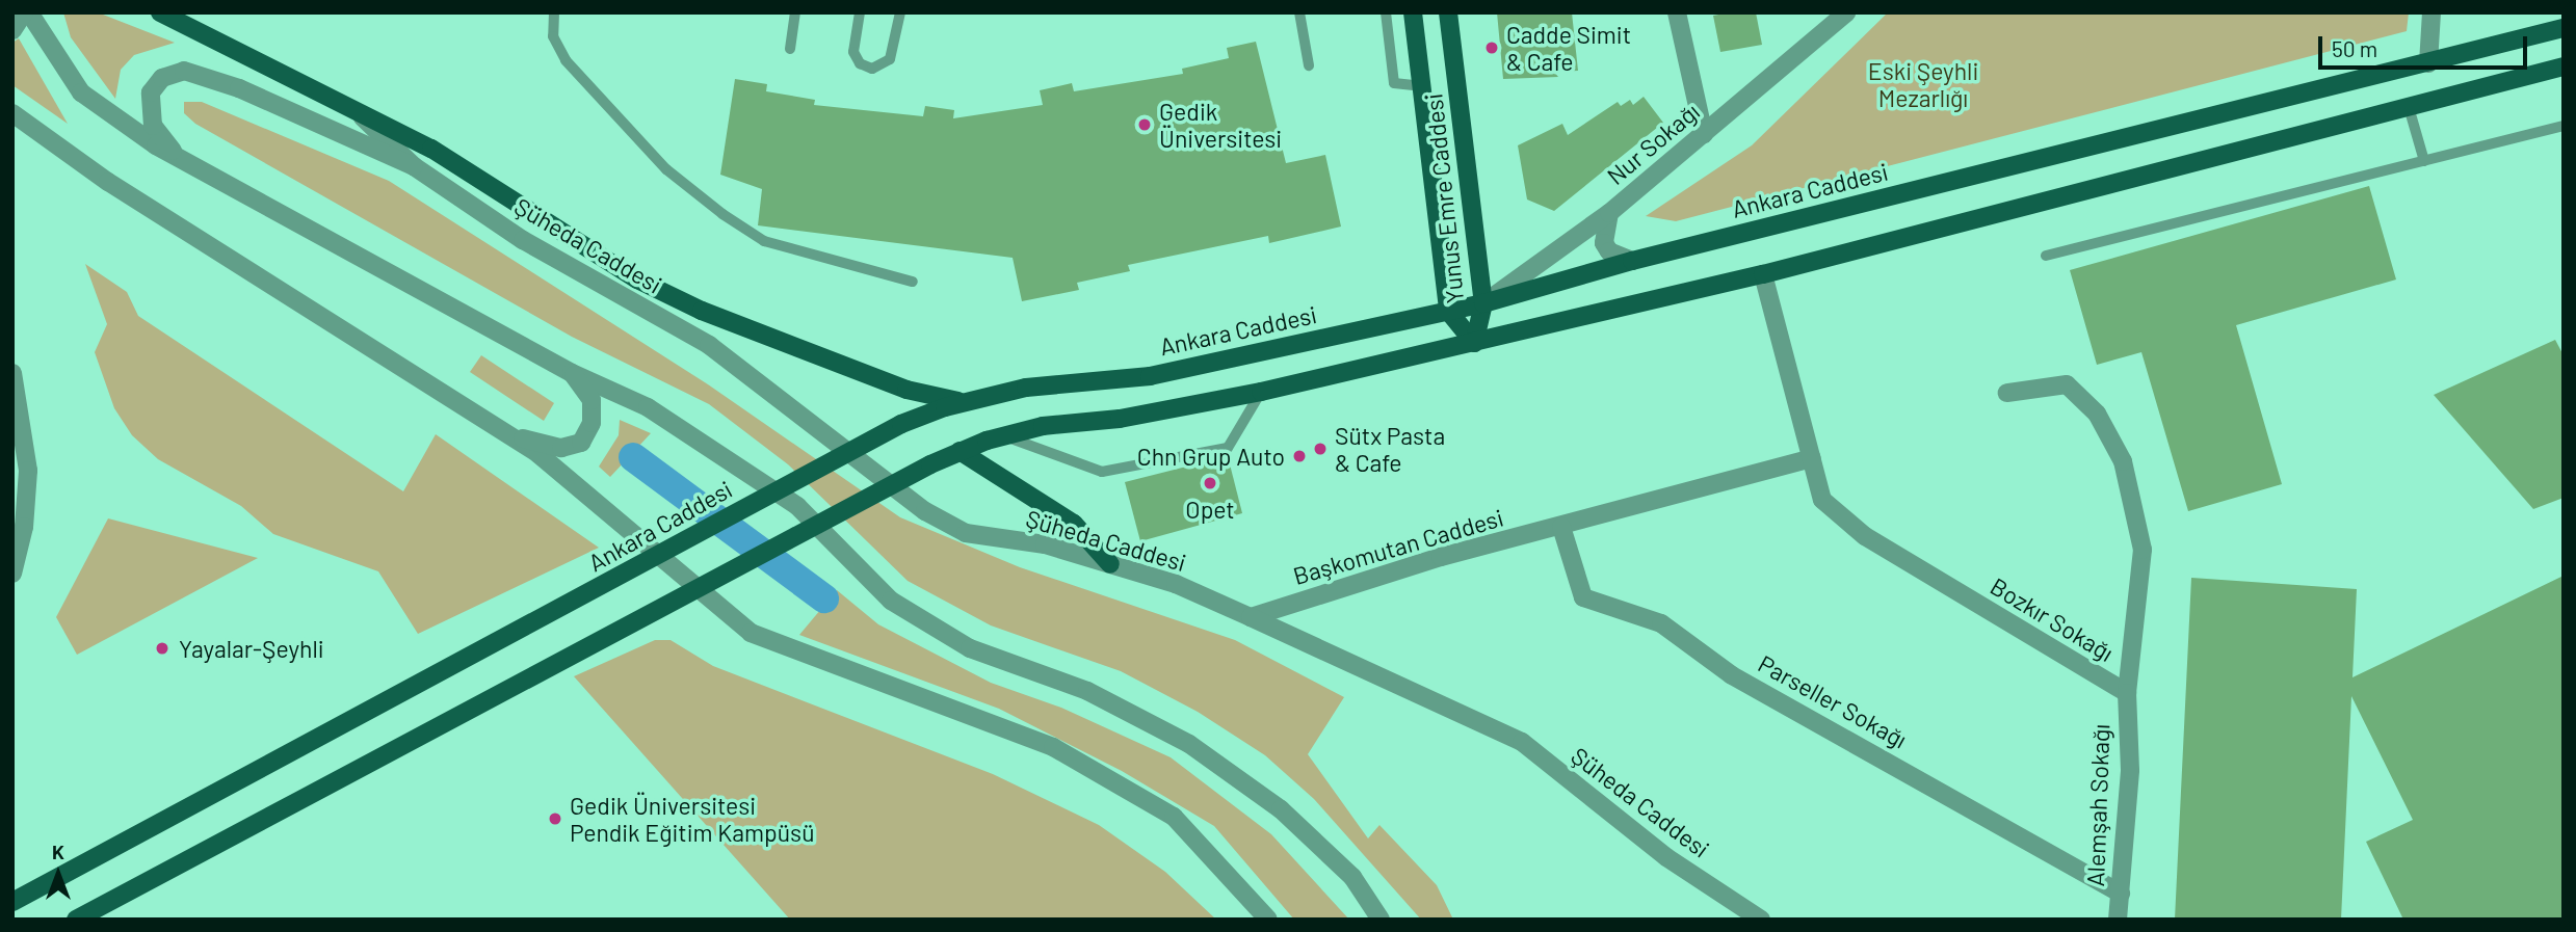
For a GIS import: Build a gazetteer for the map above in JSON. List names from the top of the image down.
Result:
{
  "streets": {
    "main road": ["Ankara Caddesi", "Yunus Emre Caddesi"],
    "street": [
      "Nur Sokağı",
      "Şüheda Caddesi",
      "Başkomutan Caddesi",
      "Bozkır Sokağı",
      "Parseller Sokağı",
      "Alemşah Sokağı"
    ]
  },
  "crossings": [
    ["Nur Sokağı", "Ankara Caddesi"],
    ["Nur Sokağı", "Yunus Emre Caddesi"],
    ["Ankara Caddesi", "Yunus Emre Caddesi"],
    ["Şüheda Caddesi", "Başkomutan Caddesi"],
    ["Başkomutan Caddesi", "Bozkır Sokağı"],
    ["Başkomutan Caddesi", "Parseller Sokağı"],
    ["Bozkır Sokağı", "Alemşah Sokağı"],
    ["Parseller Sokağı", "Alemşah Sokağı"]
  ],
  "parks": ["Eski Şeyhli Mezarlığı"],
  "places": [
    "Cadde Simit & Cafe",
    "Gedik Üniversitesi",
    "Sütx Pasta & Cafe",
    "Chn Grup Auto",
    "Opet",
    "Yayalar-Şeyhli",
    "Gedik Üniversitesi Pendik Eğitim Kampüsü"
  ],
  "scale_bar": "50 m",
  "north": "top"
}
